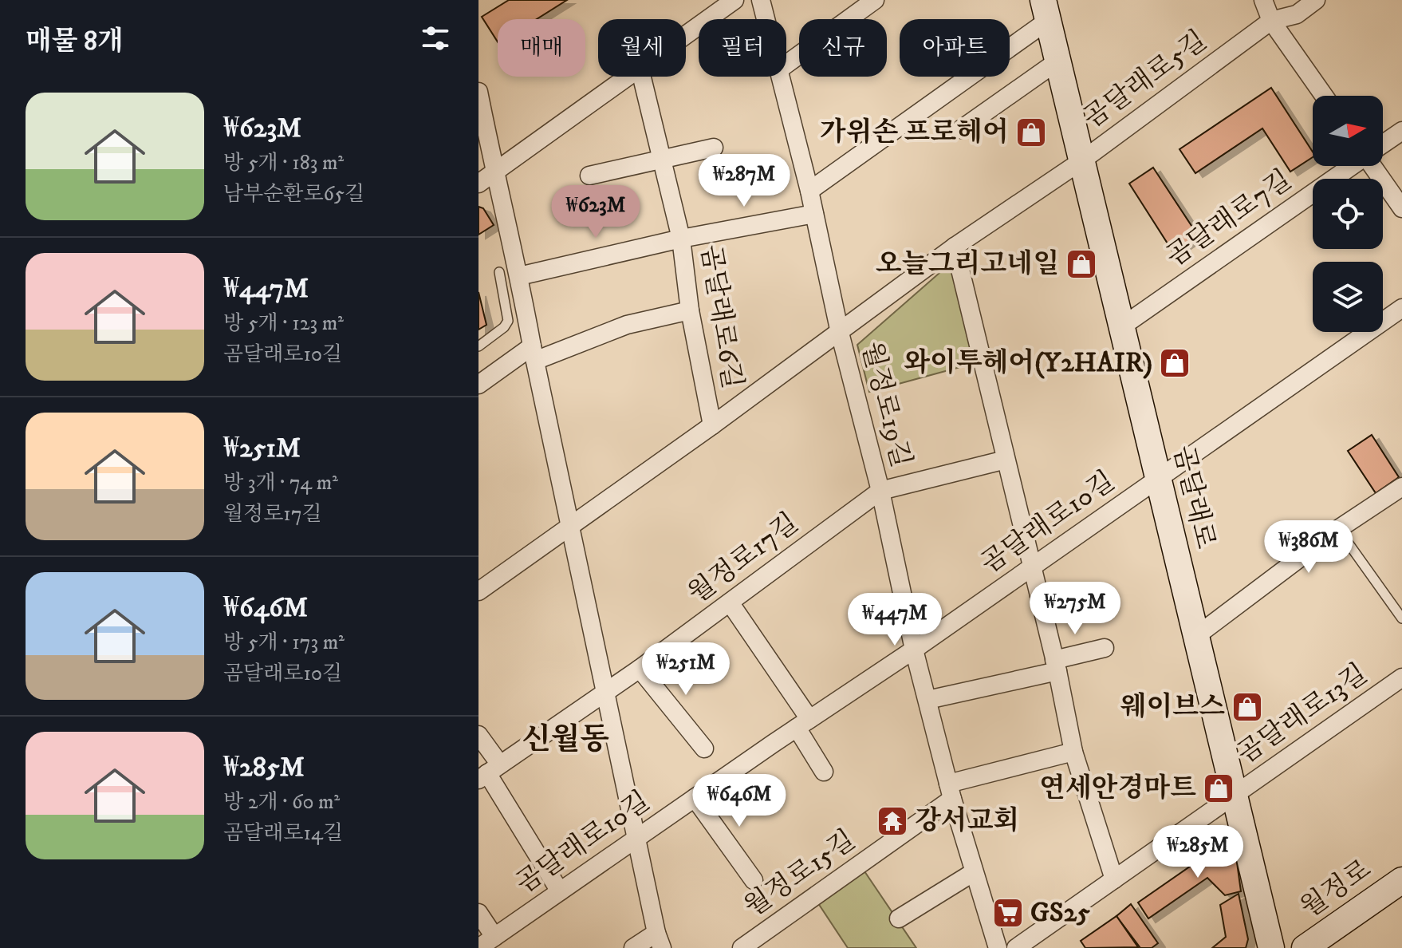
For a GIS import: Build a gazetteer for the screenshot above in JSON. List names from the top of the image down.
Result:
{
  "streets": {
    "street": [
      "곰달래로5길",
      "곰달래로7길",
      "곰달래로6길",
      "월정로19길",
      "곰달래로",
      "곰달래로10길",
      "월정로17길",
      "곰달래로13길",
      "월정로15길",
      "월정로"
    ]
  },
  "crossings": [
    ["곰달래로5길", "곰달래로6길"],
    ["곰달래로5길", "곰달래로"],
    ["곰달래로7길", "곰달래로"],
    ["곰달래로6길", "월정로19길"],
    ["곰달래로6길", "곰달래로"],
    ["월정로19길", "곰달래로"],
    ["월정로19길", "곰달래로10길"],
    ["월정로19길", "월정로17길"],
    ["월정로19길", "월정로15길"],
    ["곰달래로", "곰달래로10길"],
    ["곰달래로", "곰달래로13길"]
  ],
  "districts": ["신월동"],
  "places": {
    "shop": [
      "가위손 프로헤어",
      "오늘그리고네일",
      "와이투헤어(Y2HAIR)",
      "웨이브스",
      "연세안경마트"
    ],
    "temple": ["강서교회"],
    "supermarket": ["GS25"]
  },
  "north": "right",
  "page": {
    "heading": "매물 8개",
    "chip": [
      "매매",
      "월세",
      "필터",
      "신규",
      "아파트"
    ],
    "list": [
      {
        "name": "₩623M",
        "note": "방 5개 · 183 m² · 남부순환로65길"
      },
      {
        "name": "₩447M",
        "note": "방 5개 · 123 m² · 곰달래로10길"
      },
      {
        "name": "₩251M",
        "note": "방 3개 · 74 m² · 월정로17길"
      },
      {
        "name": "₩646M",
        "note": "방 5개 · 173 m² · 곰달래로10길"
      },
      {
        "name": "₩285M",
        "note": "방 2개 · 60 m² · 곰달래로14길"
      }
    ],
    "price": [
      "₩287M",
      "₩623M",
      "₩386M",
      "₩275M",
      "₩447M",
      "₩251M",
      "₩646M",
      "₩285M"
    ]
  }
}
